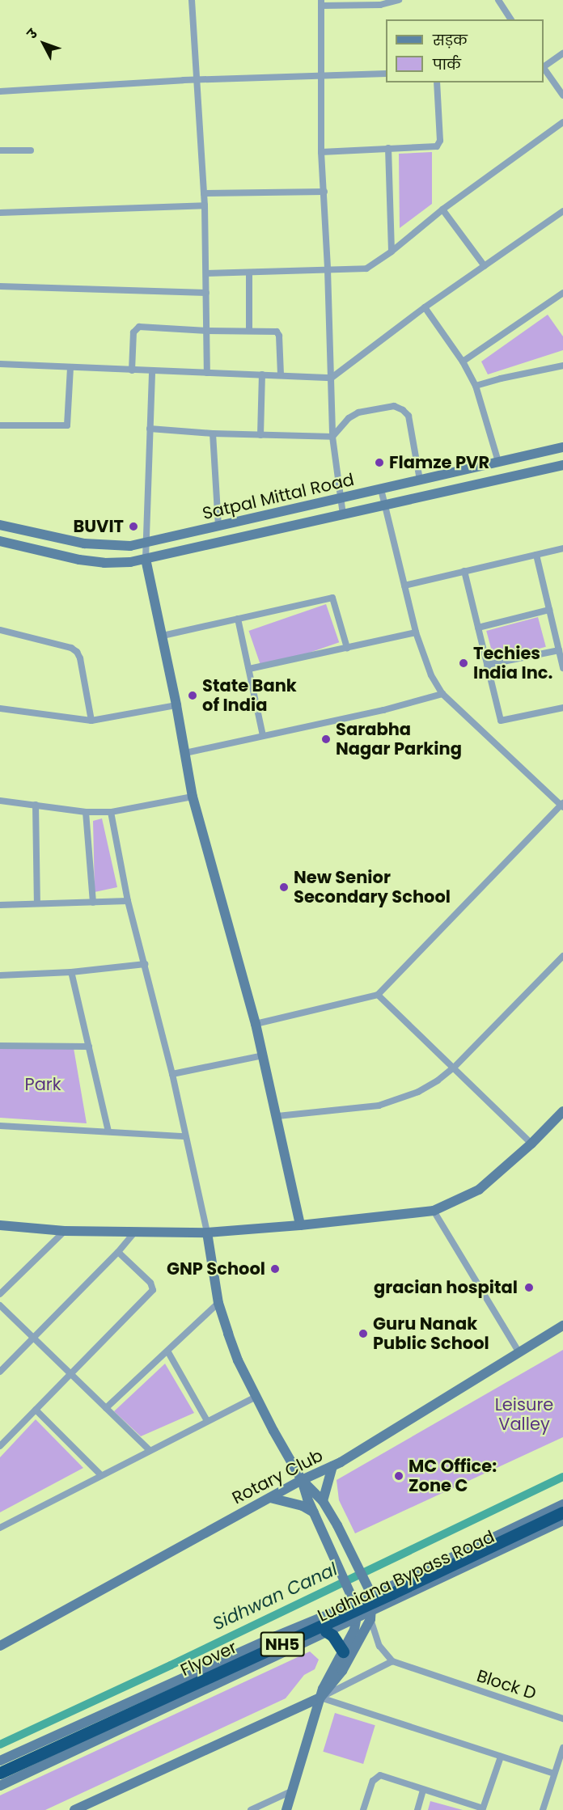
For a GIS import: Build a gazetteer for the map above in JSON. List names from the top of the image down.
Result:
{
  "streets": {
    "highway": ["NH5", "Flyover"],
    "street": [
      "Satpal Mittal Road",
      "Rotary Club",
      "Ludhiana Bypass Road",
      "Block D"
    ]
  },
  "water": ["Sidhwan Canal"],
  "parks": ["Park", "Leisure Valley"],
  "places": [
    "Flamze PVR",
    "BUVIT",
    "Techies India Inc.",
    "State Bank of India",
    "Sarabha Nagar Parking",
    "New Senior Secondary School",
    "GNP School",
    "gracian hospital",
    "Guru Nanak Public School",
    "MC Office: Zone C"
  ],
  "legend": ["सड़क", "पार्क"],
  "north": "top left"
}
